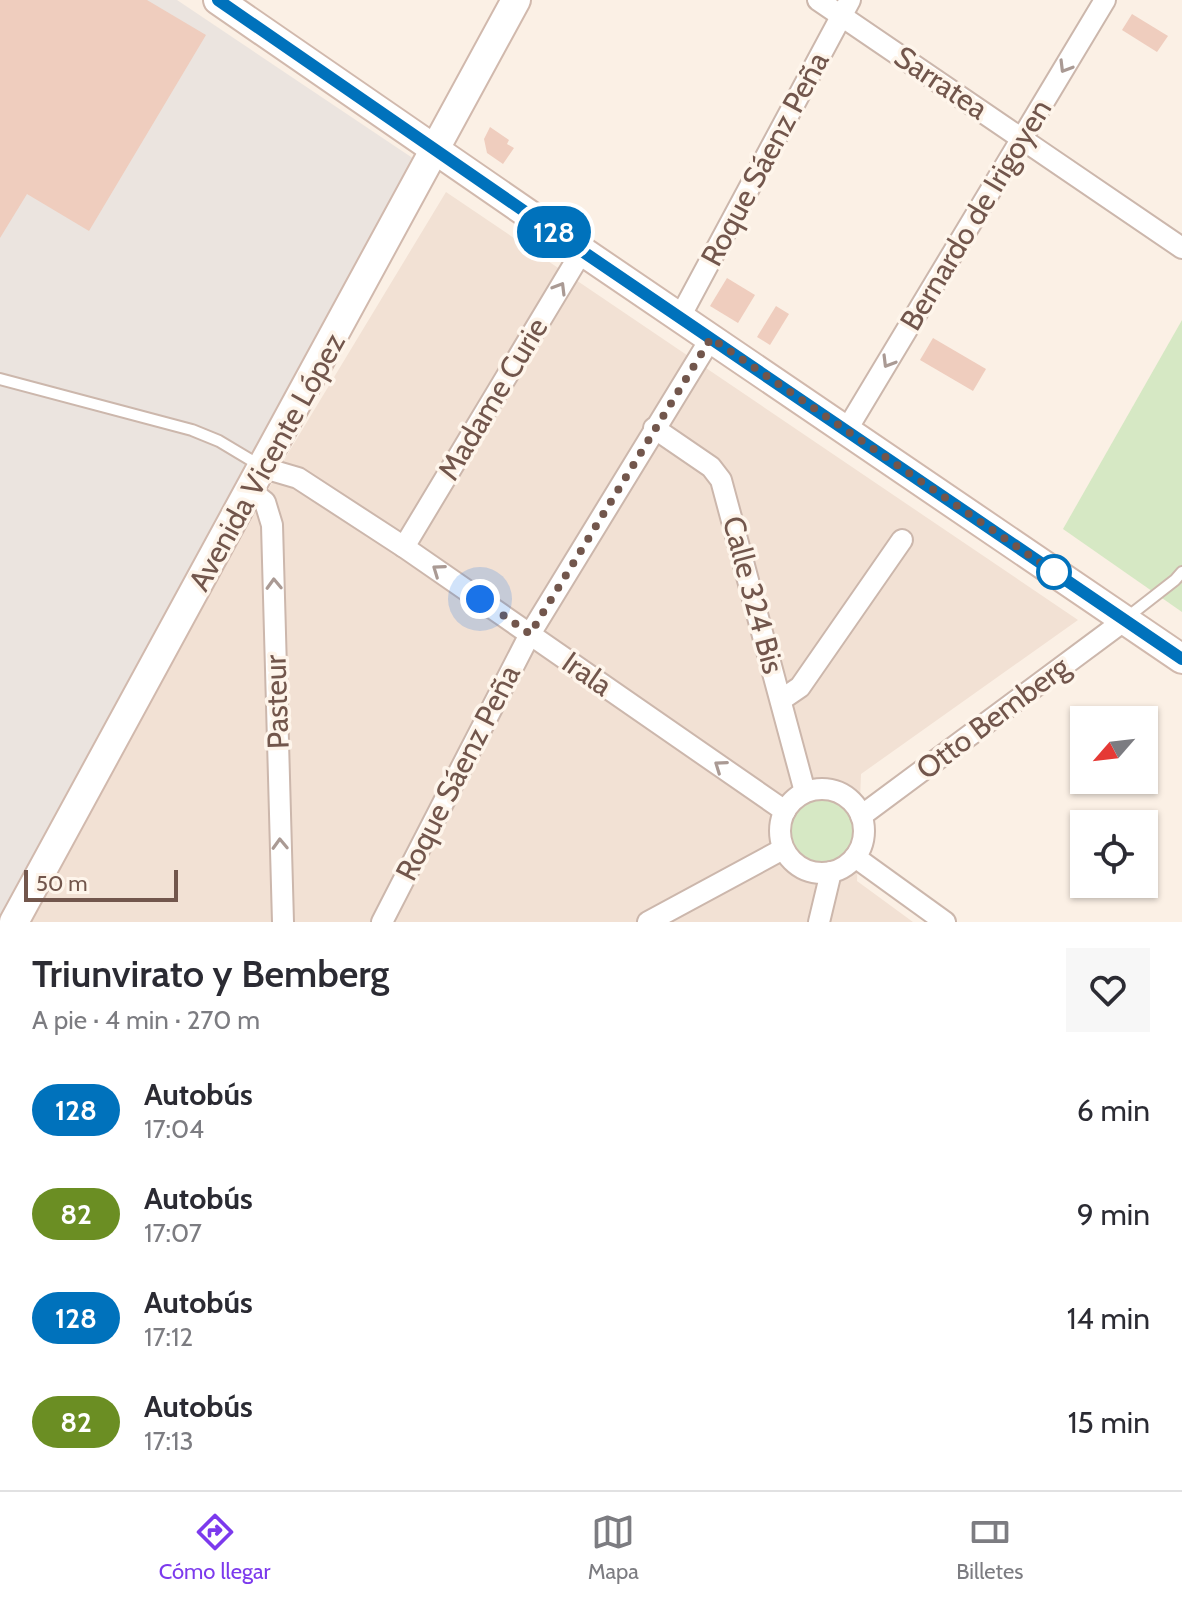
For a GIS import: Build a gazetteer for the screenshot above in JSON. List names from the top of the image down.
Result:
{
  "streets": {
    "street": [
      "Sarratea",
      "Roque Sáenz Peña",
      "Bernardo de Irigoyen",
      "Madame Curie",
      "Avenida Vicente López",
      "Calle 324 Bis",
      "Irala",
      "Pasteur",
      "Otto Bemberg"
    ]
  },
  "crossings": [
    ["Sarratea", "Roque Sáenz Peña"],
    ["Sarratea", "Bernardo de Irigoyen"],
    ["Roque Sáenz Peña", "Calle 324 Bis"],
    ["Roque Sáenz Peña", "Irala"],
    ["Madame Curie", "Irala"],
    ["Avenida Vicente López", "Irala"],
    ["Avenida Vicente López", "Pasteur"],
    ["Calle 324 Bis", "Irala"],
    ["Calle 324 Bis", "Otto Bemberg"],
    ["Irala", "Pasteur"],
    ["Irala", "Otto Bemberg"]
  ],
  "one_way": [
    "Bernardo de Irigoyen",
    "Madame Curie",
    "Irala",
    "Pasteur"
  ],
  "lines": ["bus line 128"],
  "scale_bar": "50 m",
  "north": "bottom left",
  "page": {
    "on_map": "128",
    "scale": "50 m",
    "heading": ["Triunvirato y Bemberg", "A pie · 4 min · 270 m"],
    "list": [
      {
        "mark": "128",
        "name": "Autobús",
        "note": "17:04",
        "value": "6 min"
      },
      {
        "mark": "82",
        "name": "Autobús",
        "note": "17:07",
        "value": "9 min"
      },
      {
        "mark": "128",
        "name": "Autobús",
        "note": "17:12",
        "value": "14 min"
      },
      {
        "mark": "82",
        "name": "Autobús",
        "note": "17:13",
        "value": "15 min"
      }
    ],
    "tabs": ["Cómo llegar", "Mapa", "Billetes"]
  }
}
